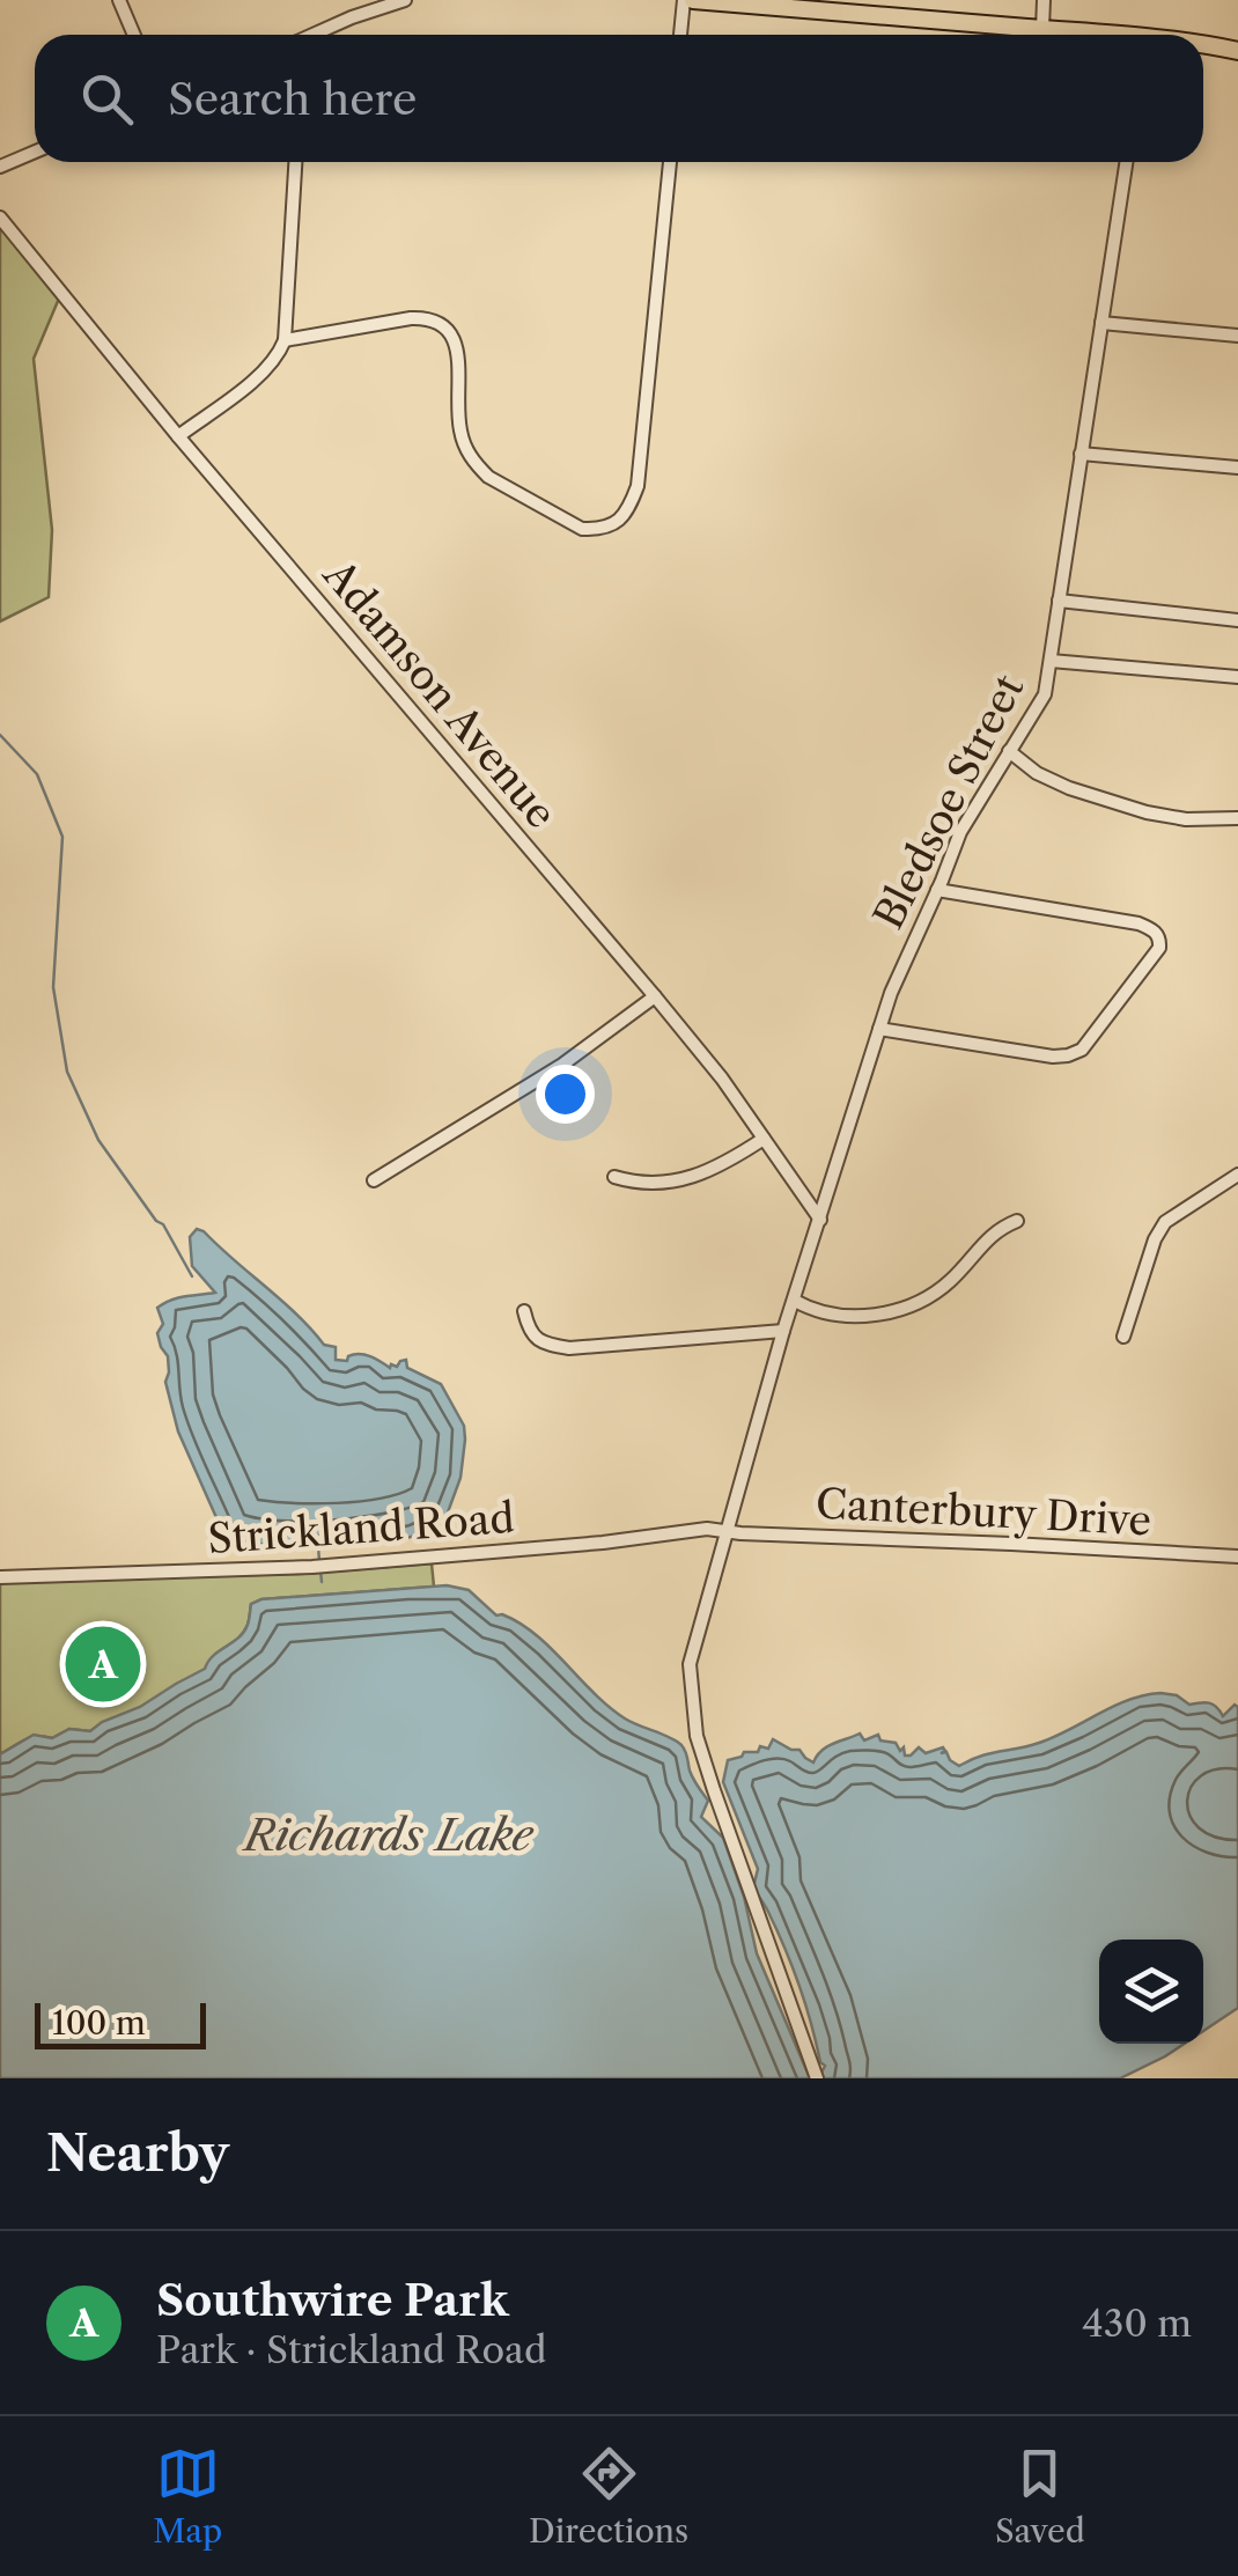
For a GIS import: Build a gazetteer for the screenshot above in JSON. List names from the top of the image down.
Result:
{
  "streets": {
    "street": [
      "Adamson Avenue",
      "Bledsoe Street",
      "Canterbury Drive",
      "Strickland Road"
    ]
  },
  "crossings": [
    ["Adamson Avenue", "Bledsoe Street"],
    ["Bledsoe Street", "Canterbury Drive"],
    ["Bledsoe Street", "Strickland Road"],
    ["Canterbury Drive", "Strickland Road"]
  ],
  "water": ["Richards Lake"],
  "scale_bar": "100 m",
  "page": {
    "search": "Search here",
    "pins": "A",
    "scale": "100 m",
    "heading": "Nearby",
    "list": [
      {
        "mark": "A",
        "name": "Southwire Park",
        "note": "Park · Strickland Road",
        "value": "430 m"
      }
    ],
    "nav": ["Map", "Directions", "Saved"]
  }
}
